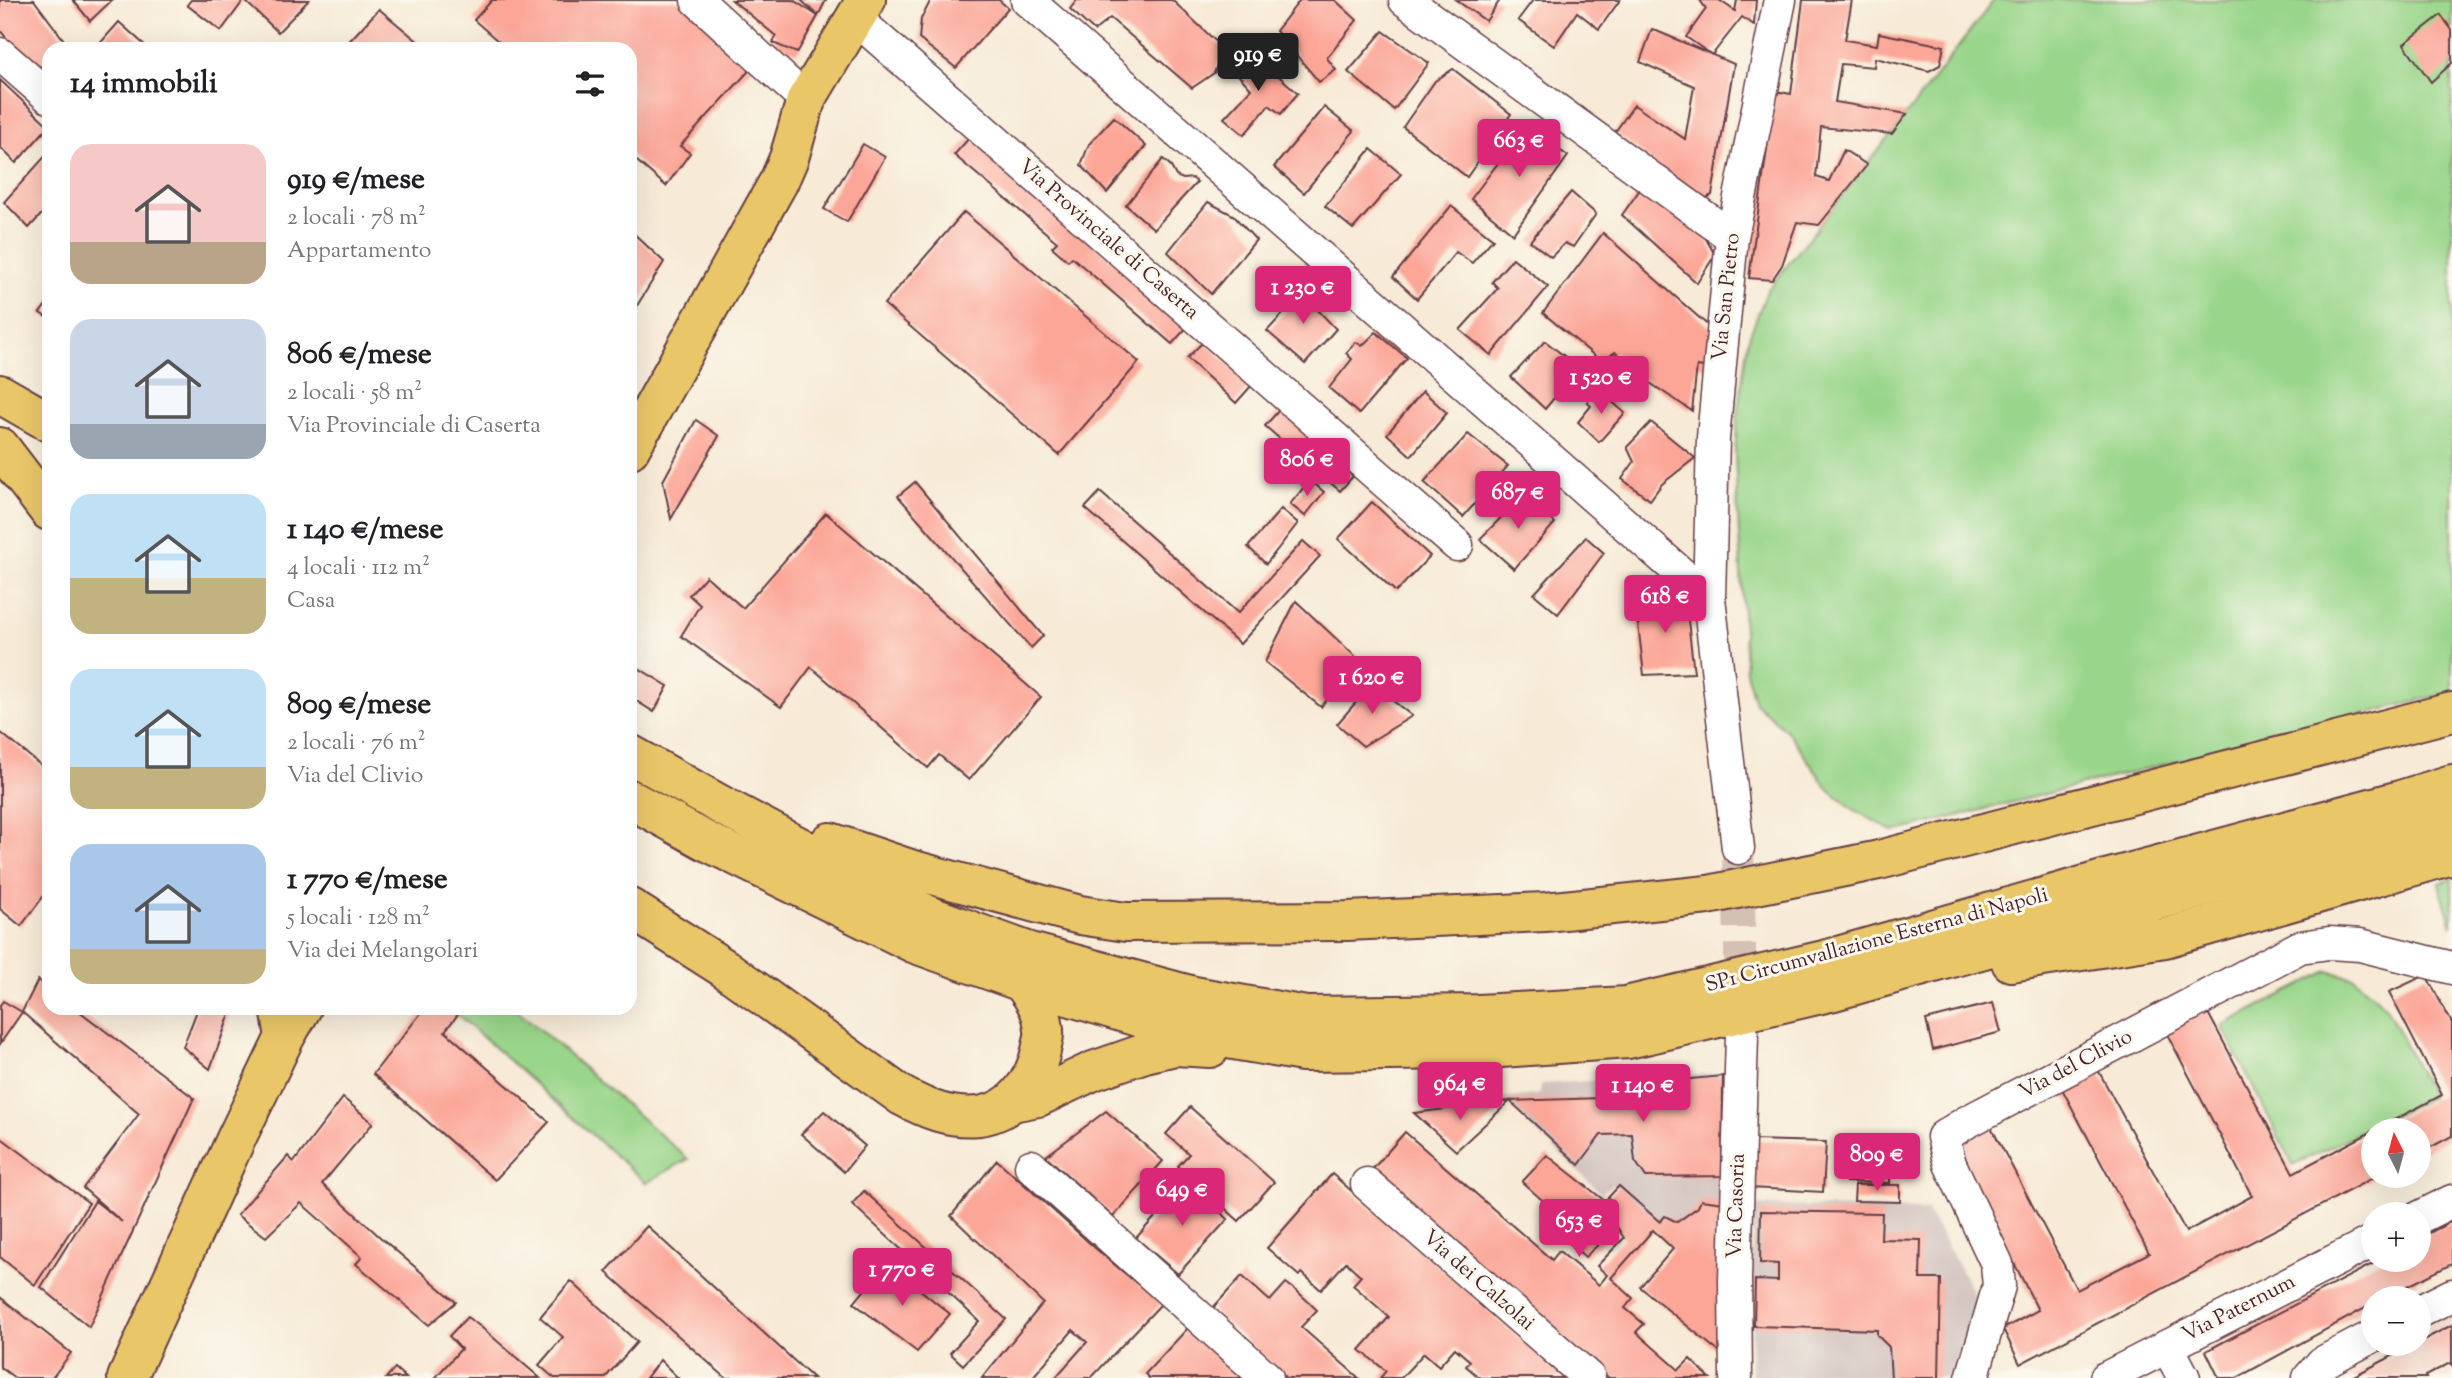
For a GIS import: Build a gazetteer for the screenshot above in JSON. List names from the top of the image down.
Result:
{
  "streets": {
    "main road": ["SP1 Circumvallazione Esterna di Napoli"],
    "street": [
      "Via Provinciale di Caserta",
      "Via San Pietro",
      "Via del Clivio",
      "Via Casoria",
      "Via dei Calzolai",
      "Via Paternum"
    ]
  },
  "north": "top",
  "page": {
    "price": [
      "919 €",
      "663 €",
      "1 230 €",
      "1 520 €",
      "806 €",
      "687 €",
      "618 €",
      "1 620 €",
      "964 €",
      "1 140 €",
      "809 €",
      "649 €",
      "653 €",
      "1 770 €"
    ],
    "heading": "14 immobili",
    "list": [
      {
        "name": "919 €/mese",
        "note": "2 locali · 78 m² · Appartamento"
      },
      {
        "name": "806 €/mese",
        "note": "2 locali · 58 m² · Via Provinciale di Caserta"
      },
      {
        "name": "1 140 €/mese",
        "note": "4 locali · 112 m² · Casa"
      },
      {
        "name": "809 €/mese",
        "note": "2 locali · 76 m² · Via del Clivio"
      },
      {
        "name": "1 770 €/mese",
        "note": "5 locali · 128 m² · Via dei Melangolari"
      }
    ],
    "map_buttons": ["+", "−"]
  }
}
